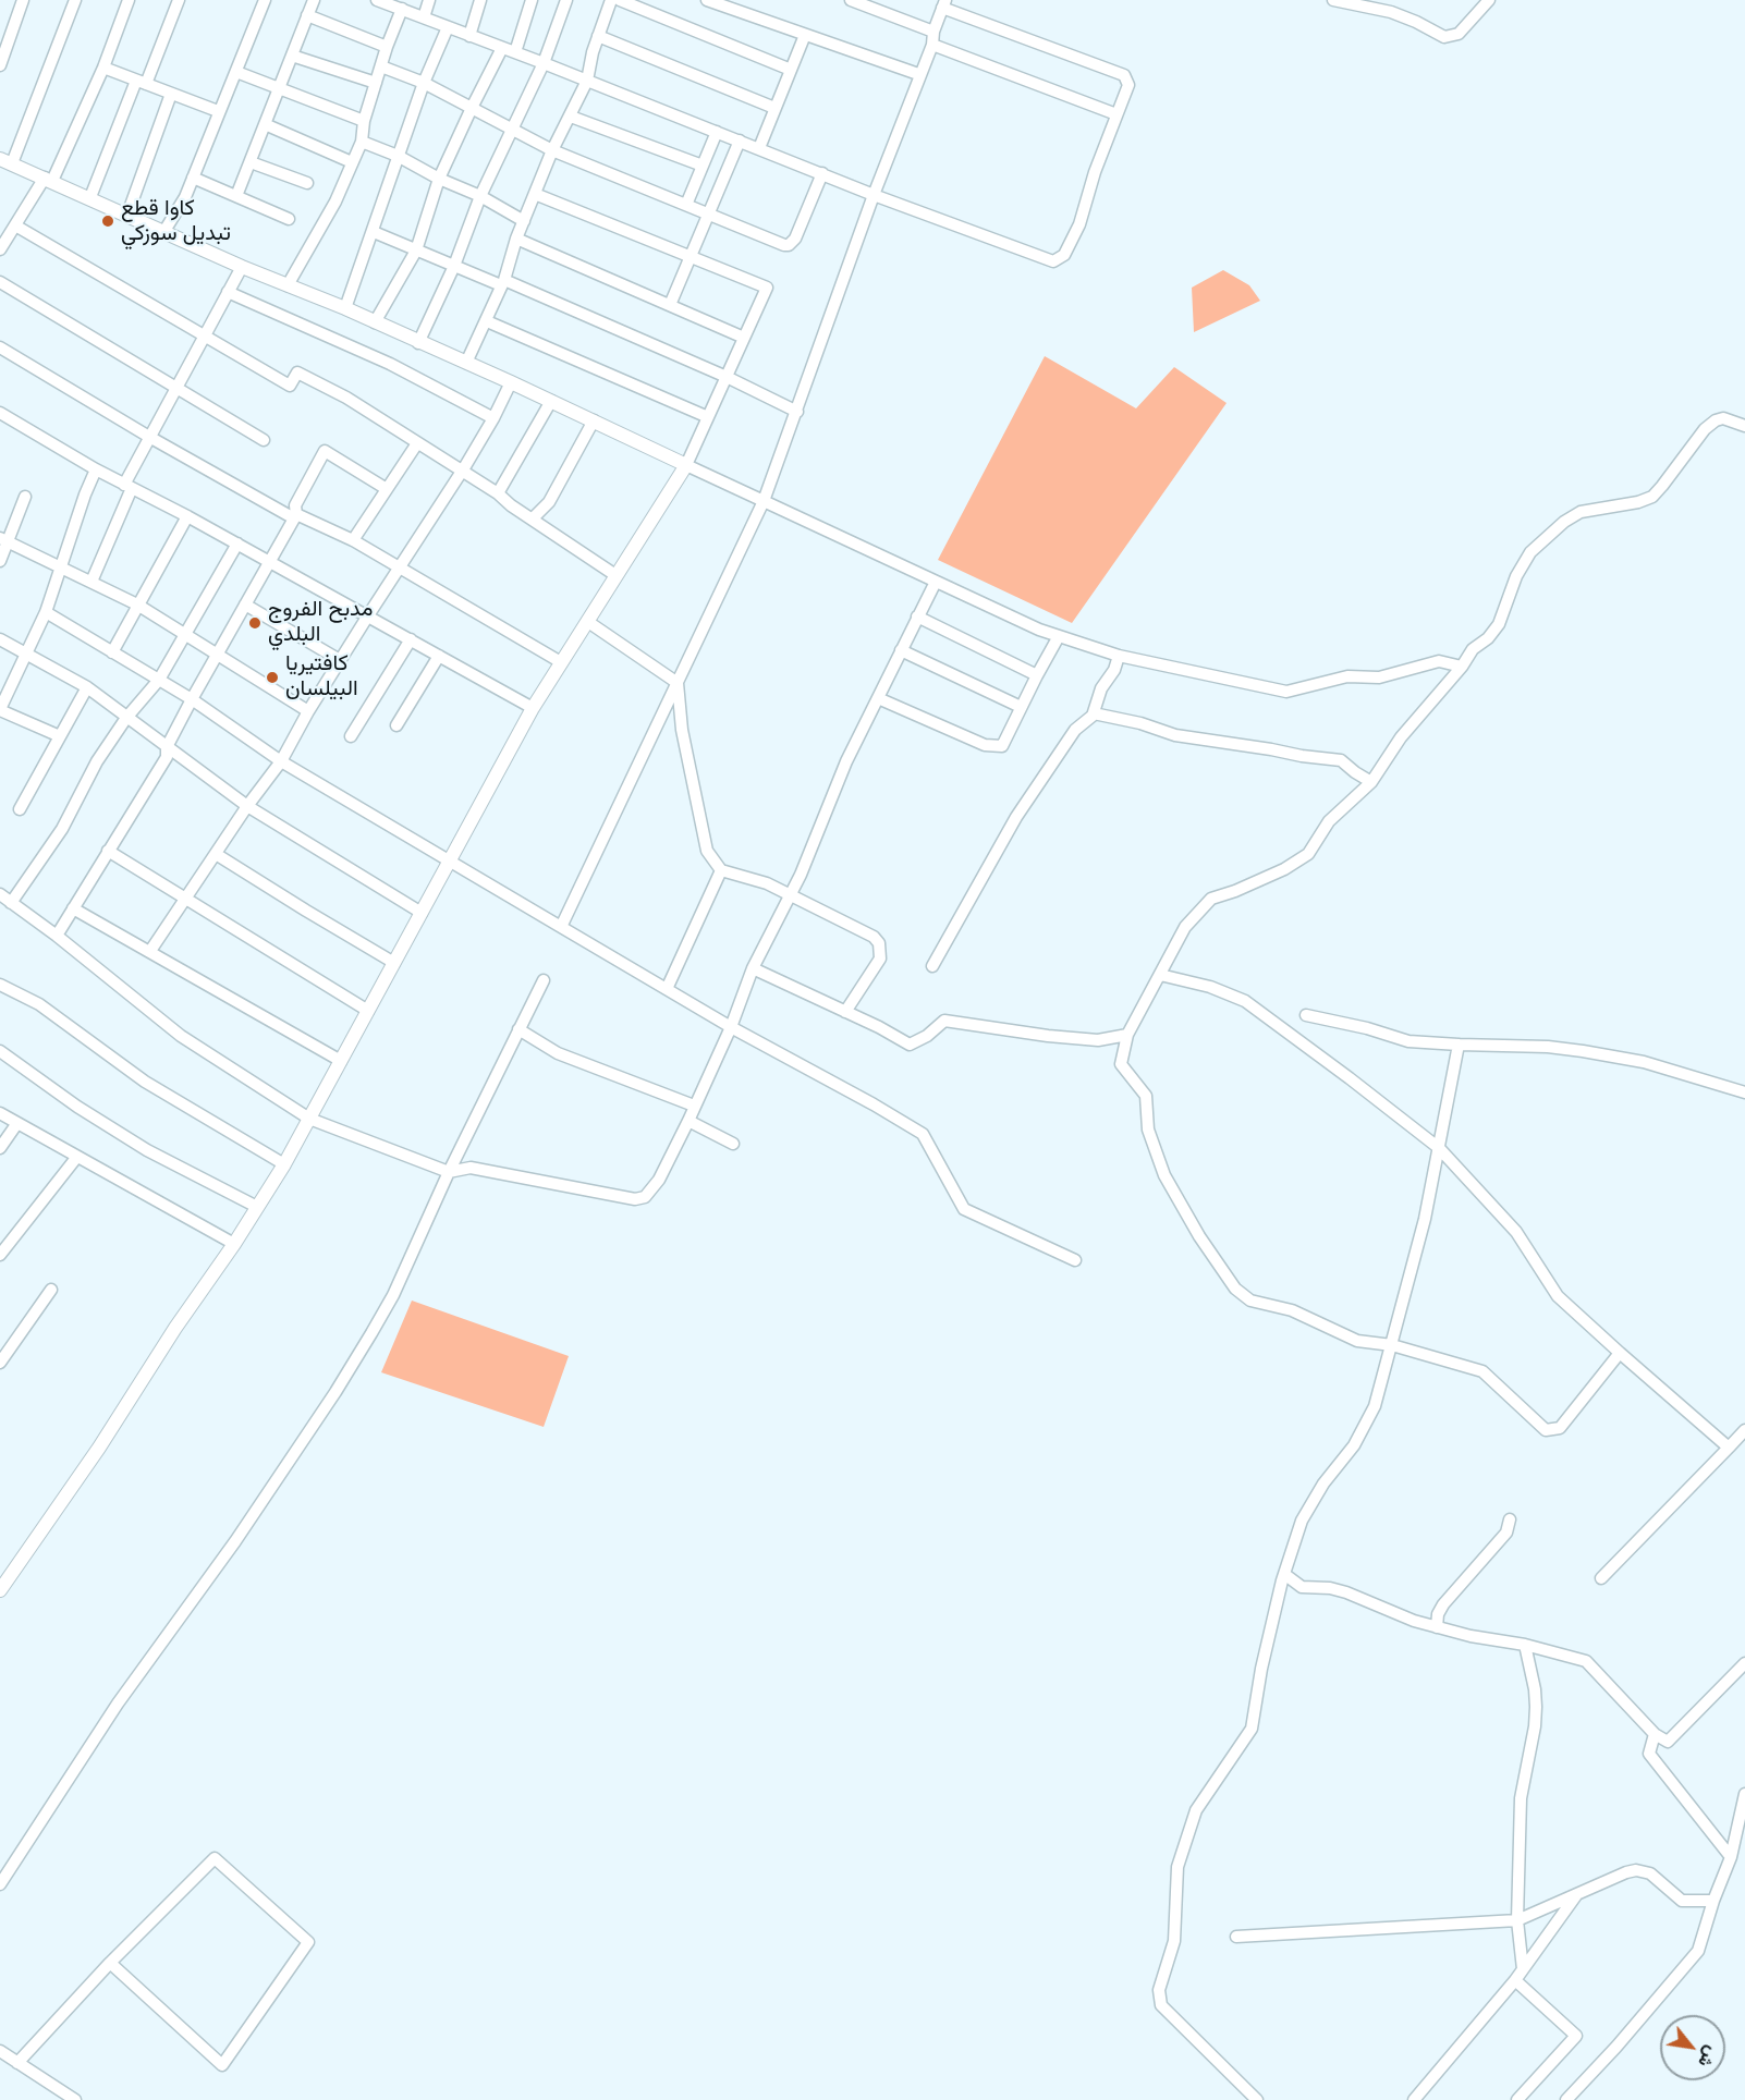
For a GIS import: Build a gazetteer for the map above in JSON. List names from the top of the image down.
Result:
{
  "places": ["كاوا قطع تبديل سوزكي", "مدبح الفروج البلدي", "كافتيريا البيلسان"],
  "north": "bottom right"
}
